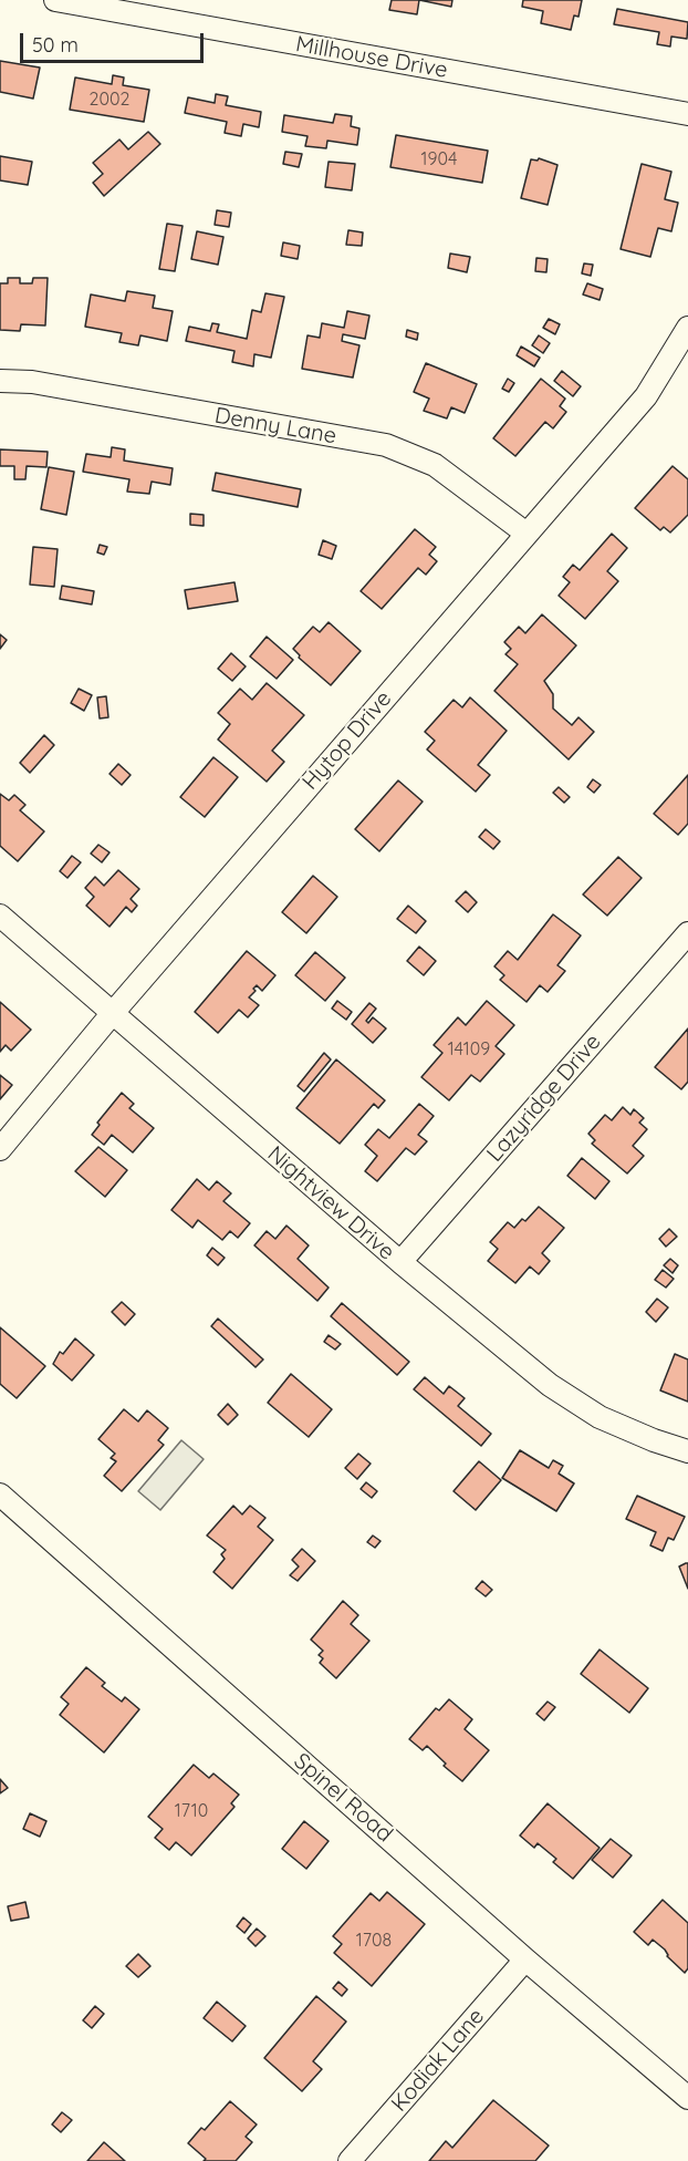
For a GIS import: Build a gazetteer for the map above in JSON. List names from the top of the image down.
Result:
{
  "streets": {
    "street": [
      "Millhouse Drive",
      "Denny Lane",
      "Hytop Drive",
      "Lazyridge Drive",
      "Nightview Drive",
      "Spinel Road",
      "Kodiak Lane"
    ]
  },
  "crossings": [
    ["Denny Lane", "Hytop Drive"],
    ["Hytop Drive", "Nightview Drive"],
    ["Lazyridge Drive", "Nightview Drive"],
    ["Spinel Road", "Kodiak Lane"]
  ],
  "house_numbers": [
    "2002",
    "1904",
    "14109",
    "1710",
    "1708"
  ],
  "scale_bar": "50 m"
}
